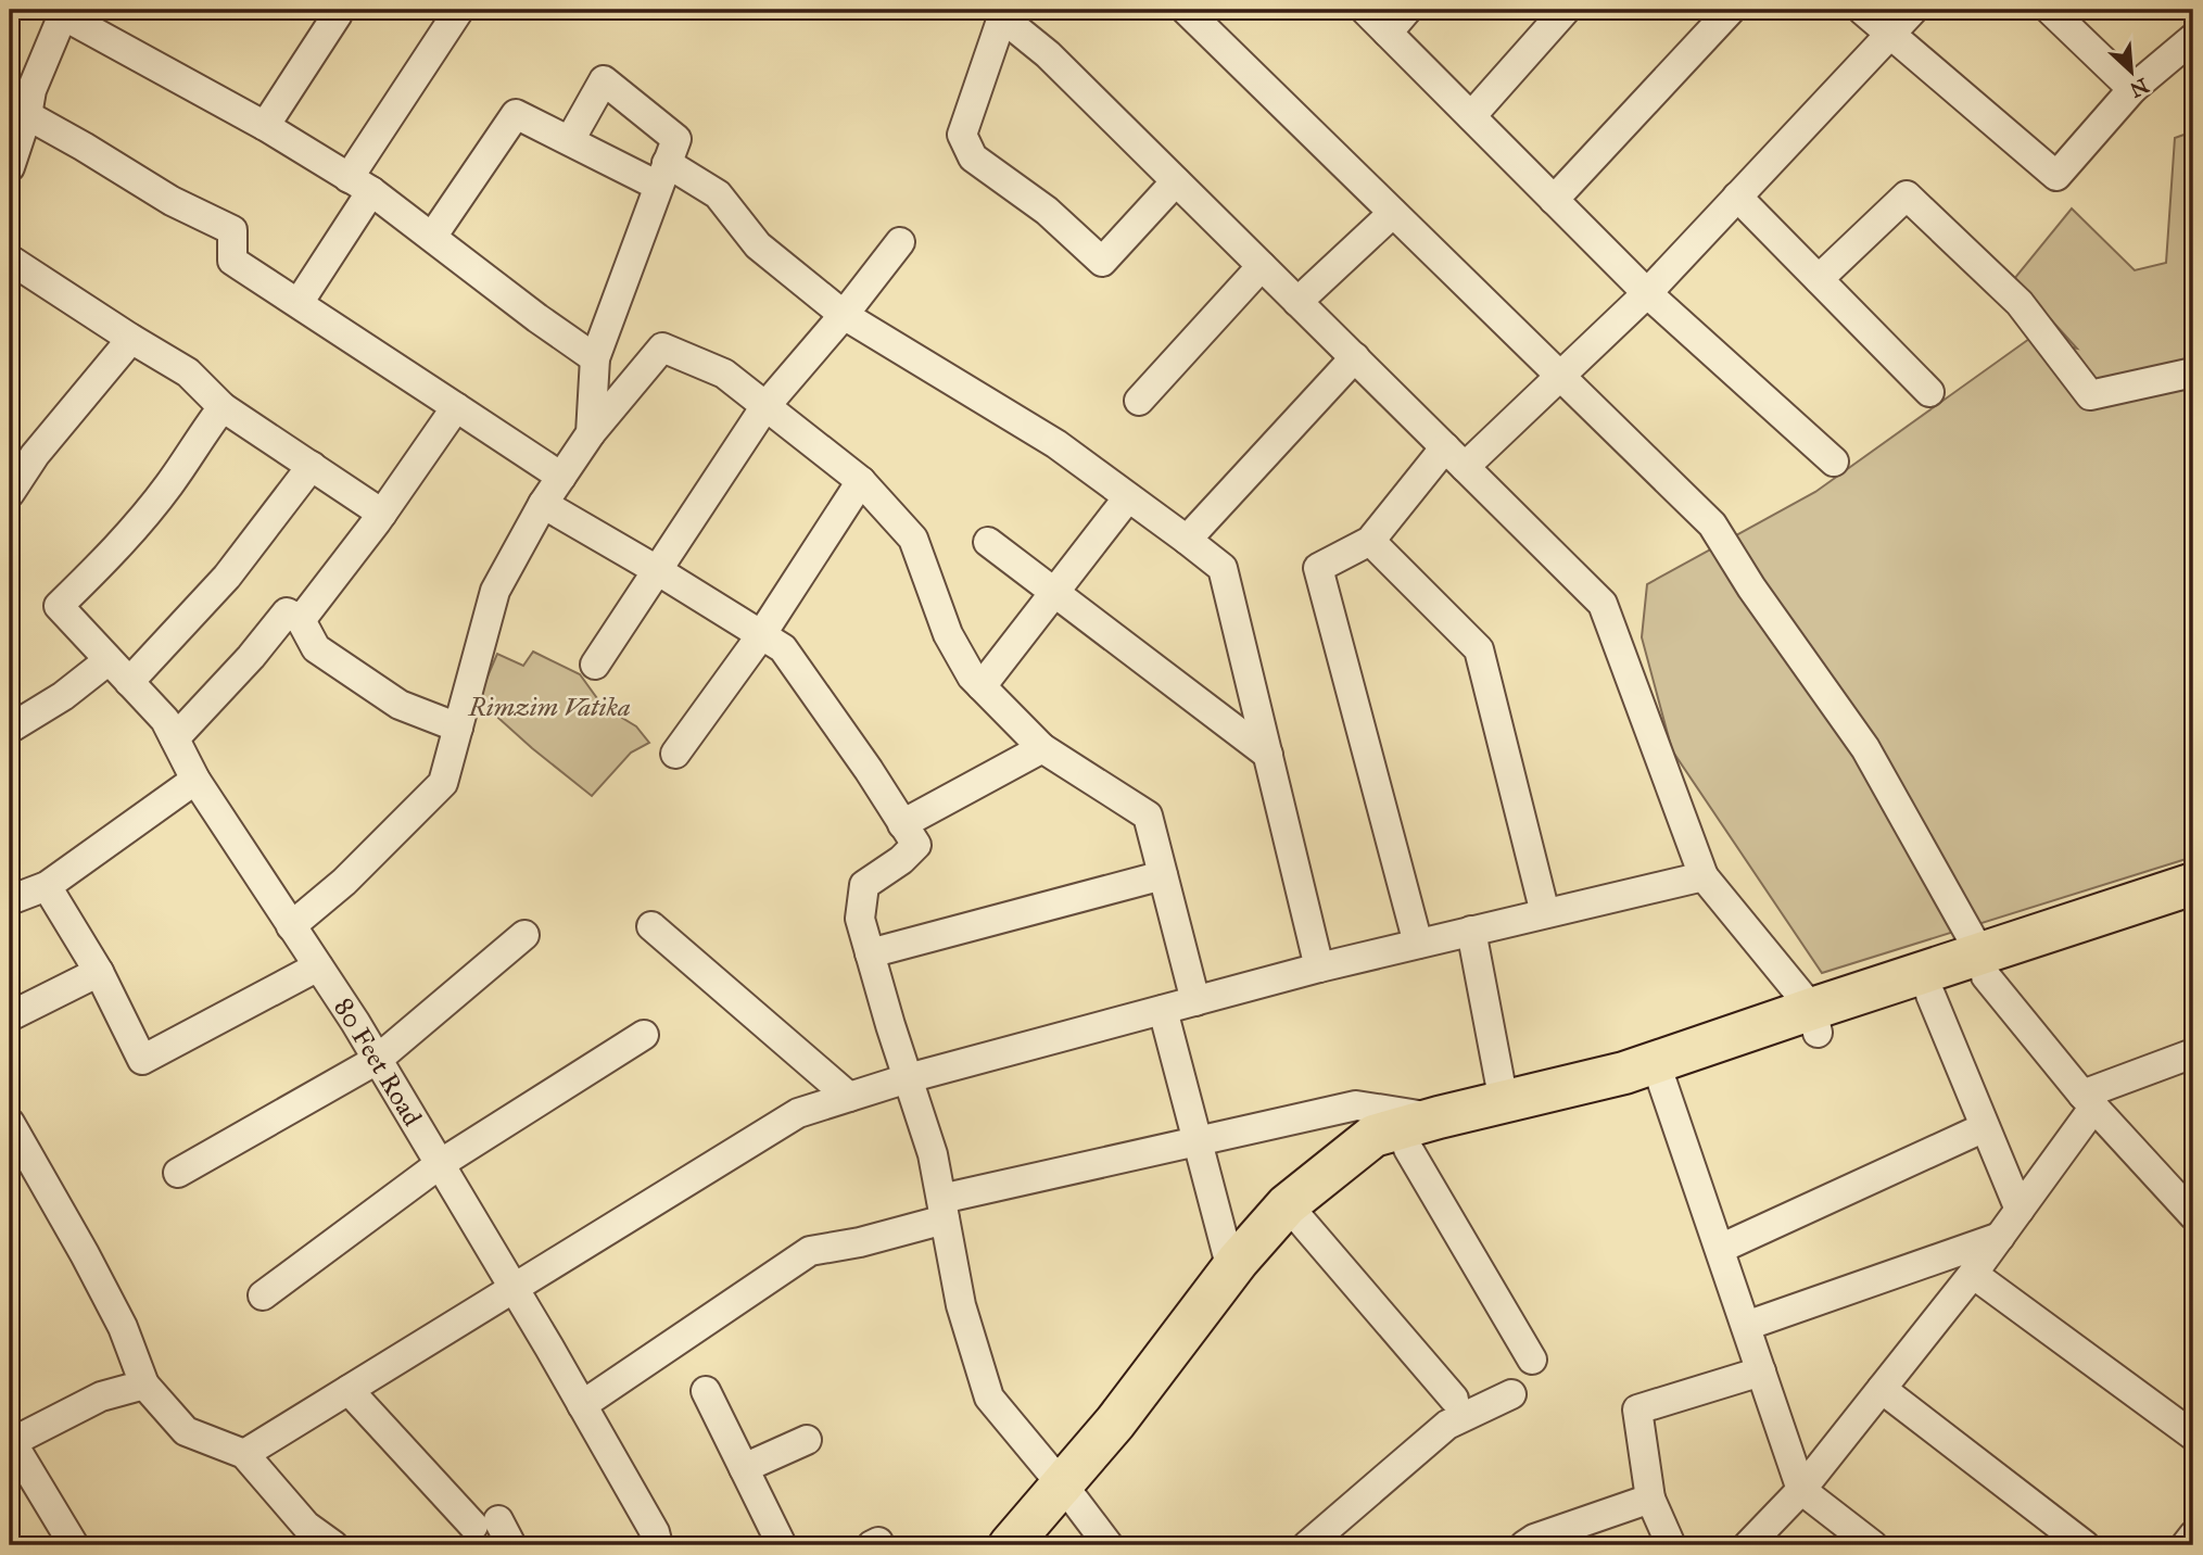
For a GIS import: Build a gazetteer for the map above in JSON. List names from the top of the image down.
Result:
{
  "streets": {
    "street": ["80 Feet Road"]
  },
  "parks": ["Rimzim Vatika"],
  "north": "bottom right"
}
